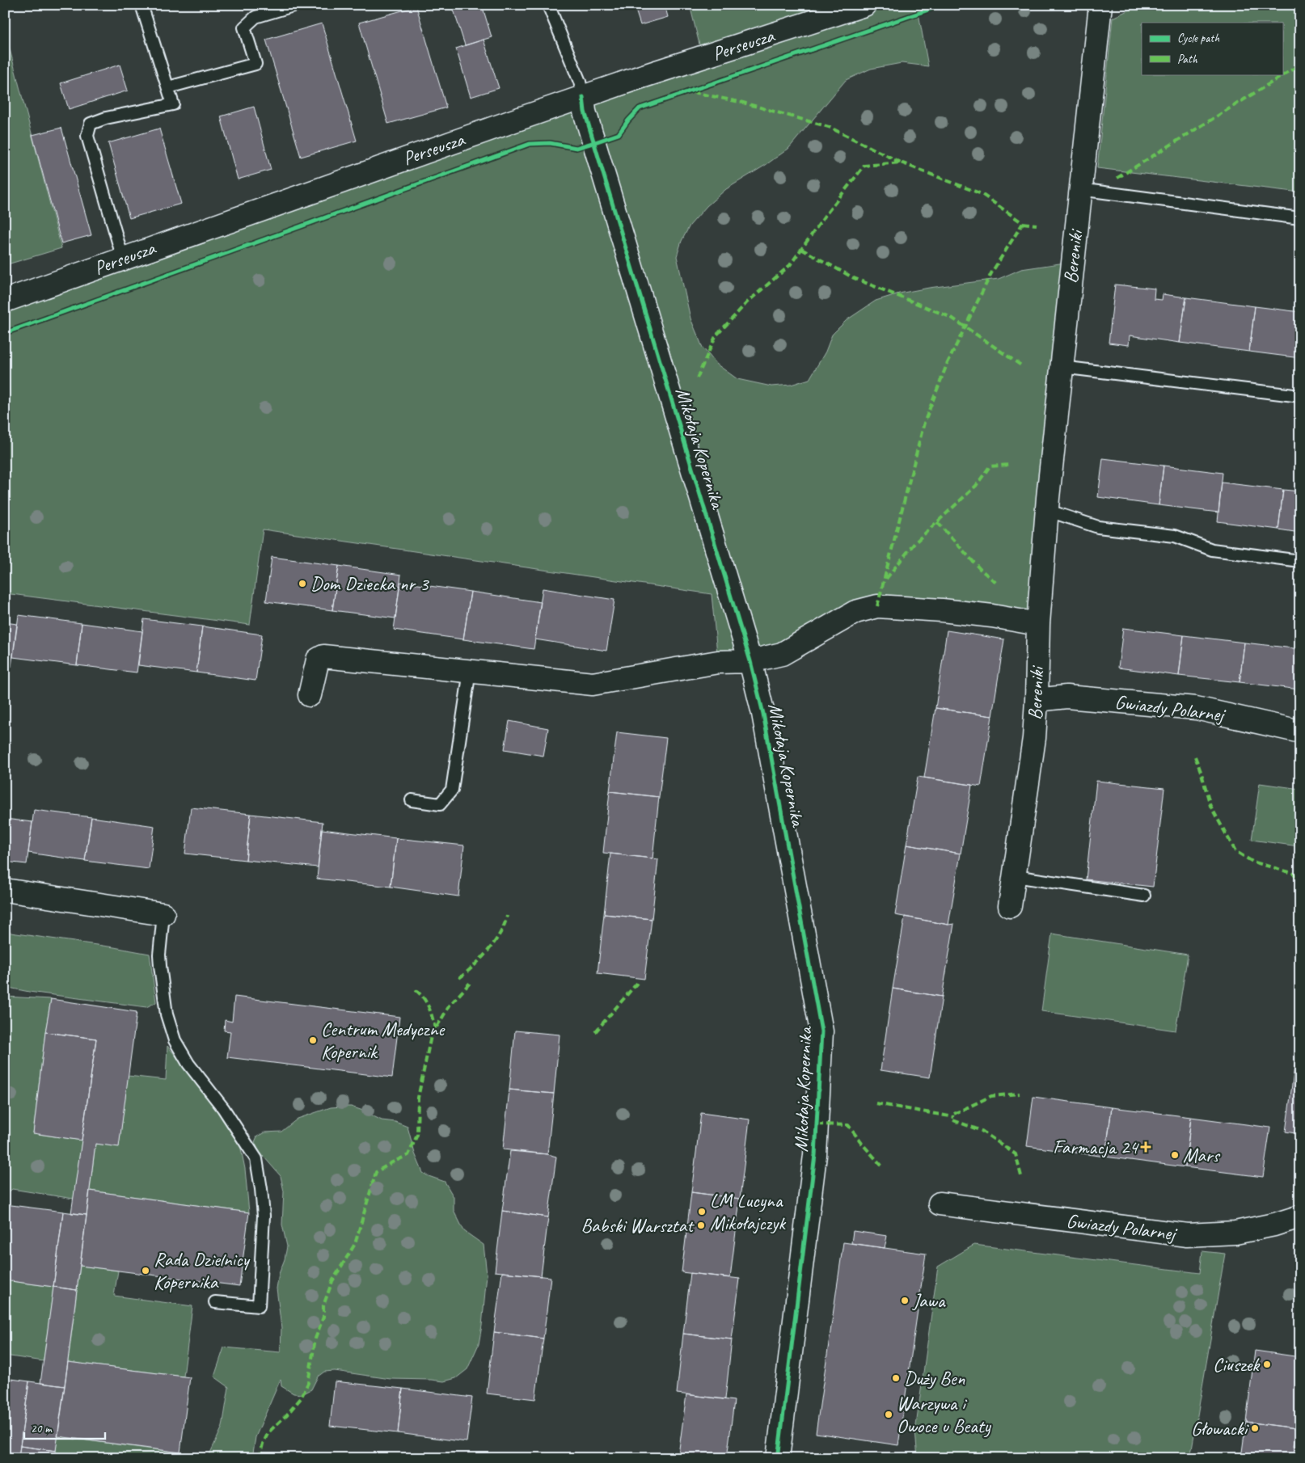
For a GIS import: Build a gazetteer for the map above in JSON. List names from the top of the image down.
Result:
{
  "streets": {
    "street": [
      "Perseusza",
      "Bereniki",
      "Mikołaja Kopernika",
      "Gwiazdy Polarnej"
    ]
  },
  "crossings": [
    ["Perseusza", "Mikołaja Kopernika"],
    ["Bereniki", "Gwiazdy Polarnej"]
  ],
  "places": {
    "other": [
      "Dom Dziecka nr 3",
      "Centrum Medyczne Kopernik",
      "Mars",
      "LM Lucyna Mikołajczyk",
      "Babski Warsztat",
      "Rada Dzielnicy Kopernika",
      "Jawa",
      "Ciuszek",
      "Duży Ben",
      "Warzywa i Owoce u Beaty",
      "Głowacki"
    ],
    "health": ["Farmacja 24"]
  },
  "legend": ["Cycle path", "Path"],
  "scale_bar": "20 m"
}
